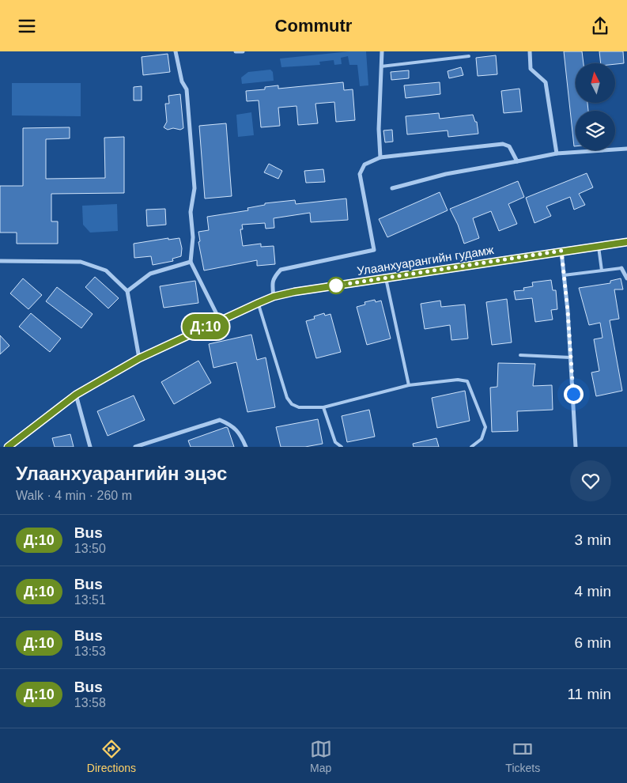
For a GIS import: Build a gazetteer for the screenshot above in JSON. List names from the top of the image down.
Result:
{
  "streets": {
    "main road": ["Улаанхуарангийн гудамж"]
  },
  "lines": ["bus line Д:10"],
  "north": "top",
  "page": {
    "header": "Commutr",
    "on_map": "Д:10",
    "heading": ["Улаанхуарангийн эцэс", "Walk · 4 min · 260 m"],
    "list": [
      {
        "mark": "Д:10",
        "name": "Bus",
        "note": "13:50",
        "value": "3 min"
      },
      {
        "mark": "Д:10",
        "name": "Bus",
        "note": "13:51",
        "value": "4 min"
      },
      {
        "mark": "Д:10",
        "name": "Bus",
        "note": "13:53",
        "value": "6 min"
      },
      {
        "mark": "Д:10",
        "name": "Bus",
        "note": "13:58",
        "value": "11 min"
      }
    ],
    "tabs": ["Directions", "Map", "Tickets"]
  }
}
